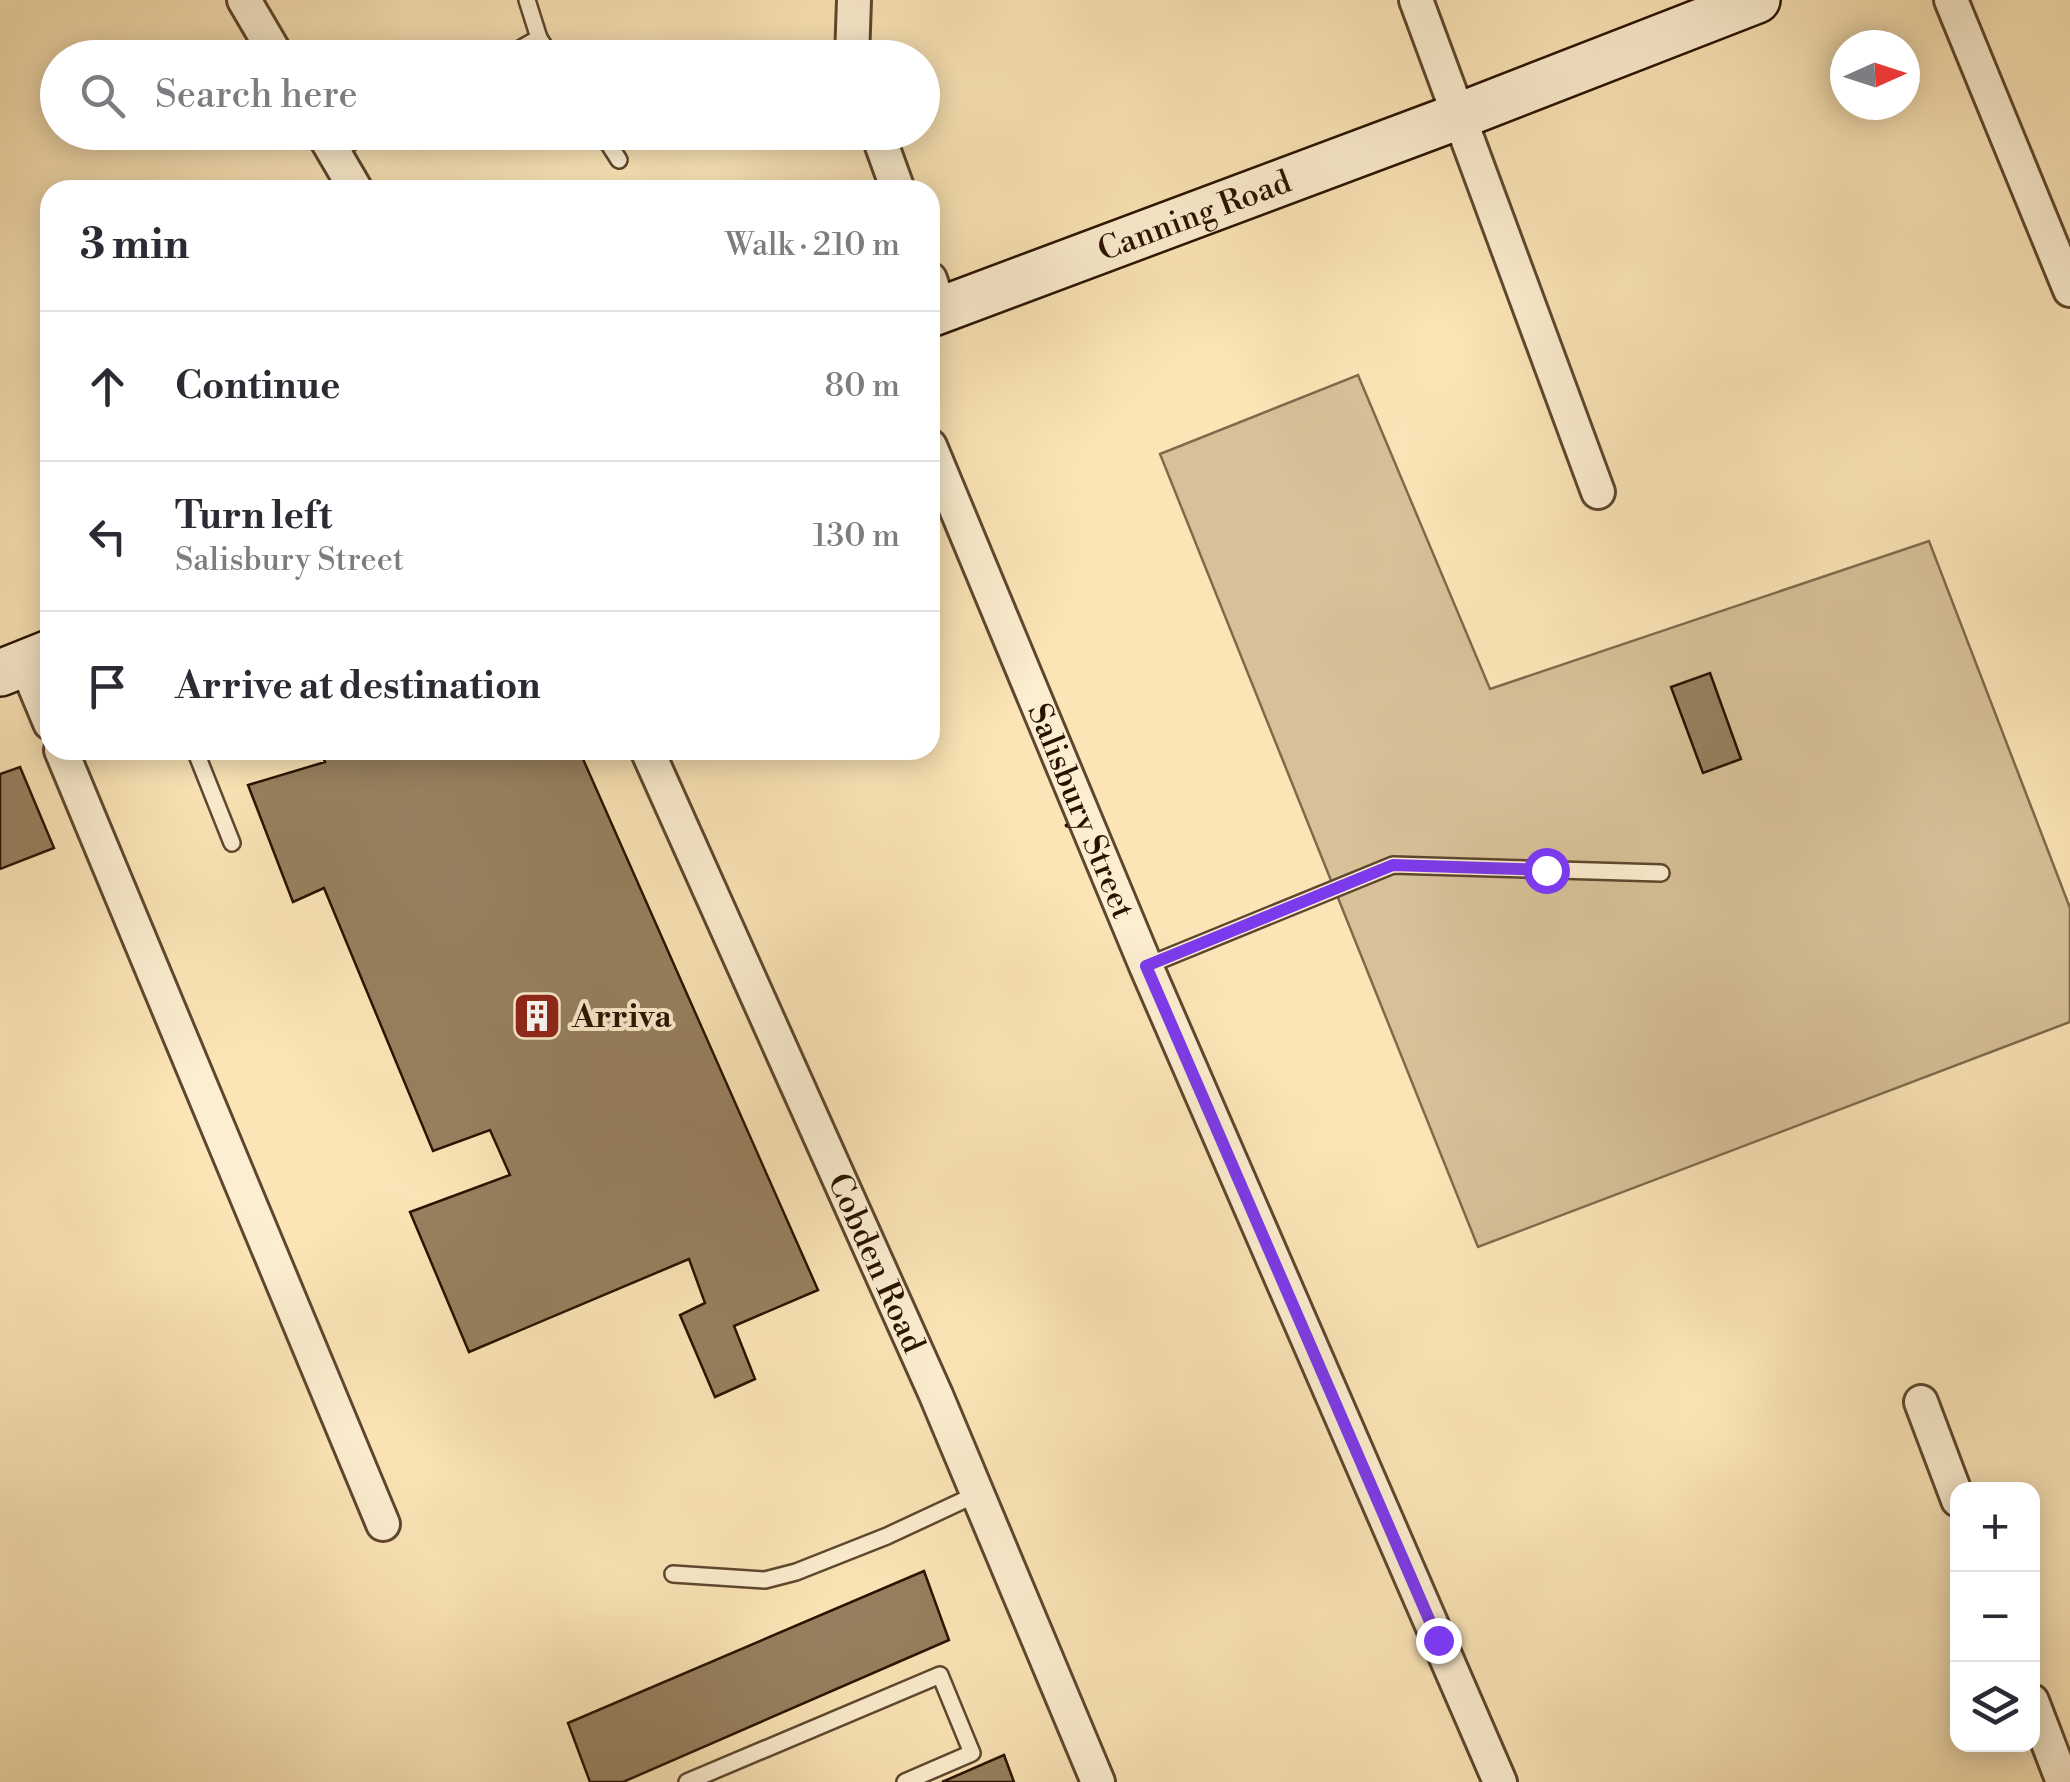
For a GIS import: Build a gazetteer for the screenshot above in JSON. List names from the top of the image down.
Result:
{
  "streets": {
    "street": ["Canning Road", "Salisbury Street", "Cobden Road"]
  },
  "places": {
    "building": ["Arriva"]
  },
  "north": "right",
  "page": {
    "search": "Search here",
    "heading": ["3 min", "Walk · 210 m"],
    "list": [
      ["Continue", "80 m"],
      ["Turn left", "Salisbury Street", "130 m"],
      "Arrive at destination"
    ],
    "map_buttons": ["+", "−"]
  }
}
